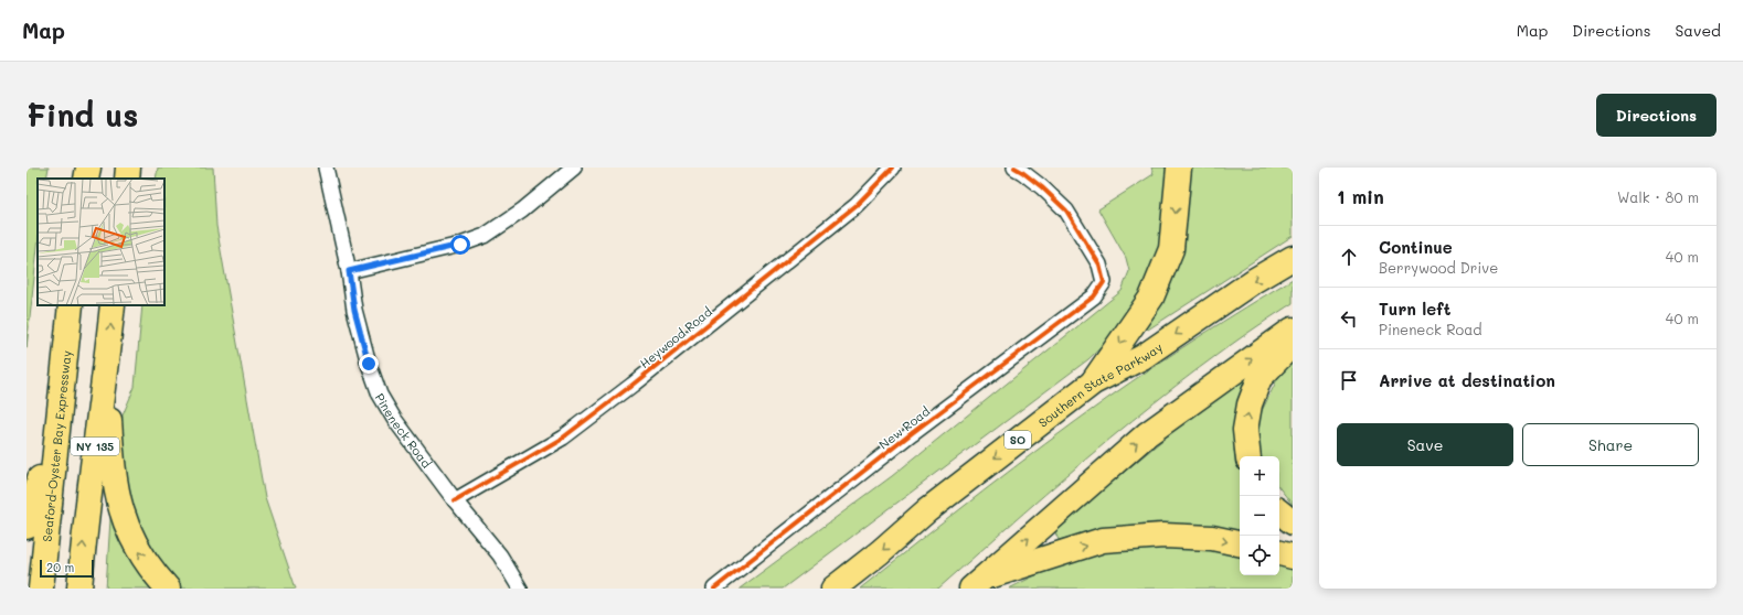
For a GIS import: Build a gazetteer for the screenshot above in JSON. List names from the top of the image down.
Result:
{
  "streets": {
    "highway": [
      "Southern State Parkway",
      "SO",
      "Seaford-Oyster Bay Expressway",
      "NY 135"
    ],
    "street": ["Heywood Road", "New Road", "Pineneck Road"]
  },
  "crossings": [
    ["Heywood Road", "Pineneck Road"]
  ],
  "scale_bar": "20 m",
  "page": {
    "header": "Map",
    "nav": ["Map", "Directions", "Saved"],
    "buttons": [
      "Directions",
      ["Save", "Share"]
    ],
    "title": "Find us",
    "heading": ["1 min", "Walk · 80 m"],
    "list": [
      ["Continue", "Berrywood Drive", "40 m"],
      ["Turn left", "Pineneck Road", "40 m"],
      "Arrive at destination"
    ],
    "map_buttons": ["+", "−"],
    "scale": "20 m"
  }
}
